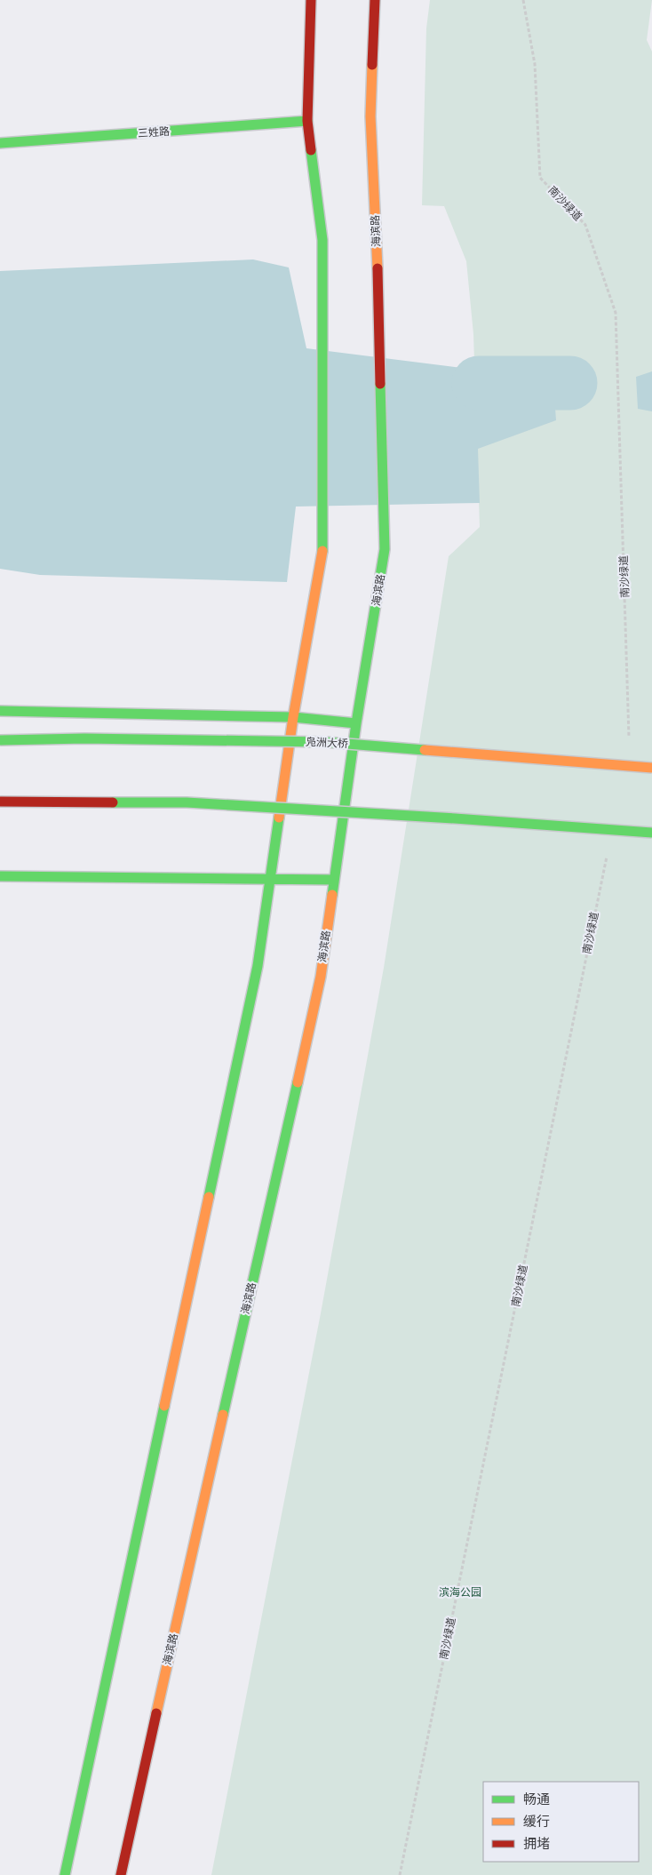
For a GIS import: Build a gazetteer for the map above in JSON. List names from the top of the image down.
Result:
{
  "streets": {
    "main road": ["三姓路", "海滨路", "凫洲大桥"],
    "path": ["南沙绿道"]
  },
  "parks": ["滨海公园"],
  "legend": ["畅通", "缓行", "拥堵"]
}
